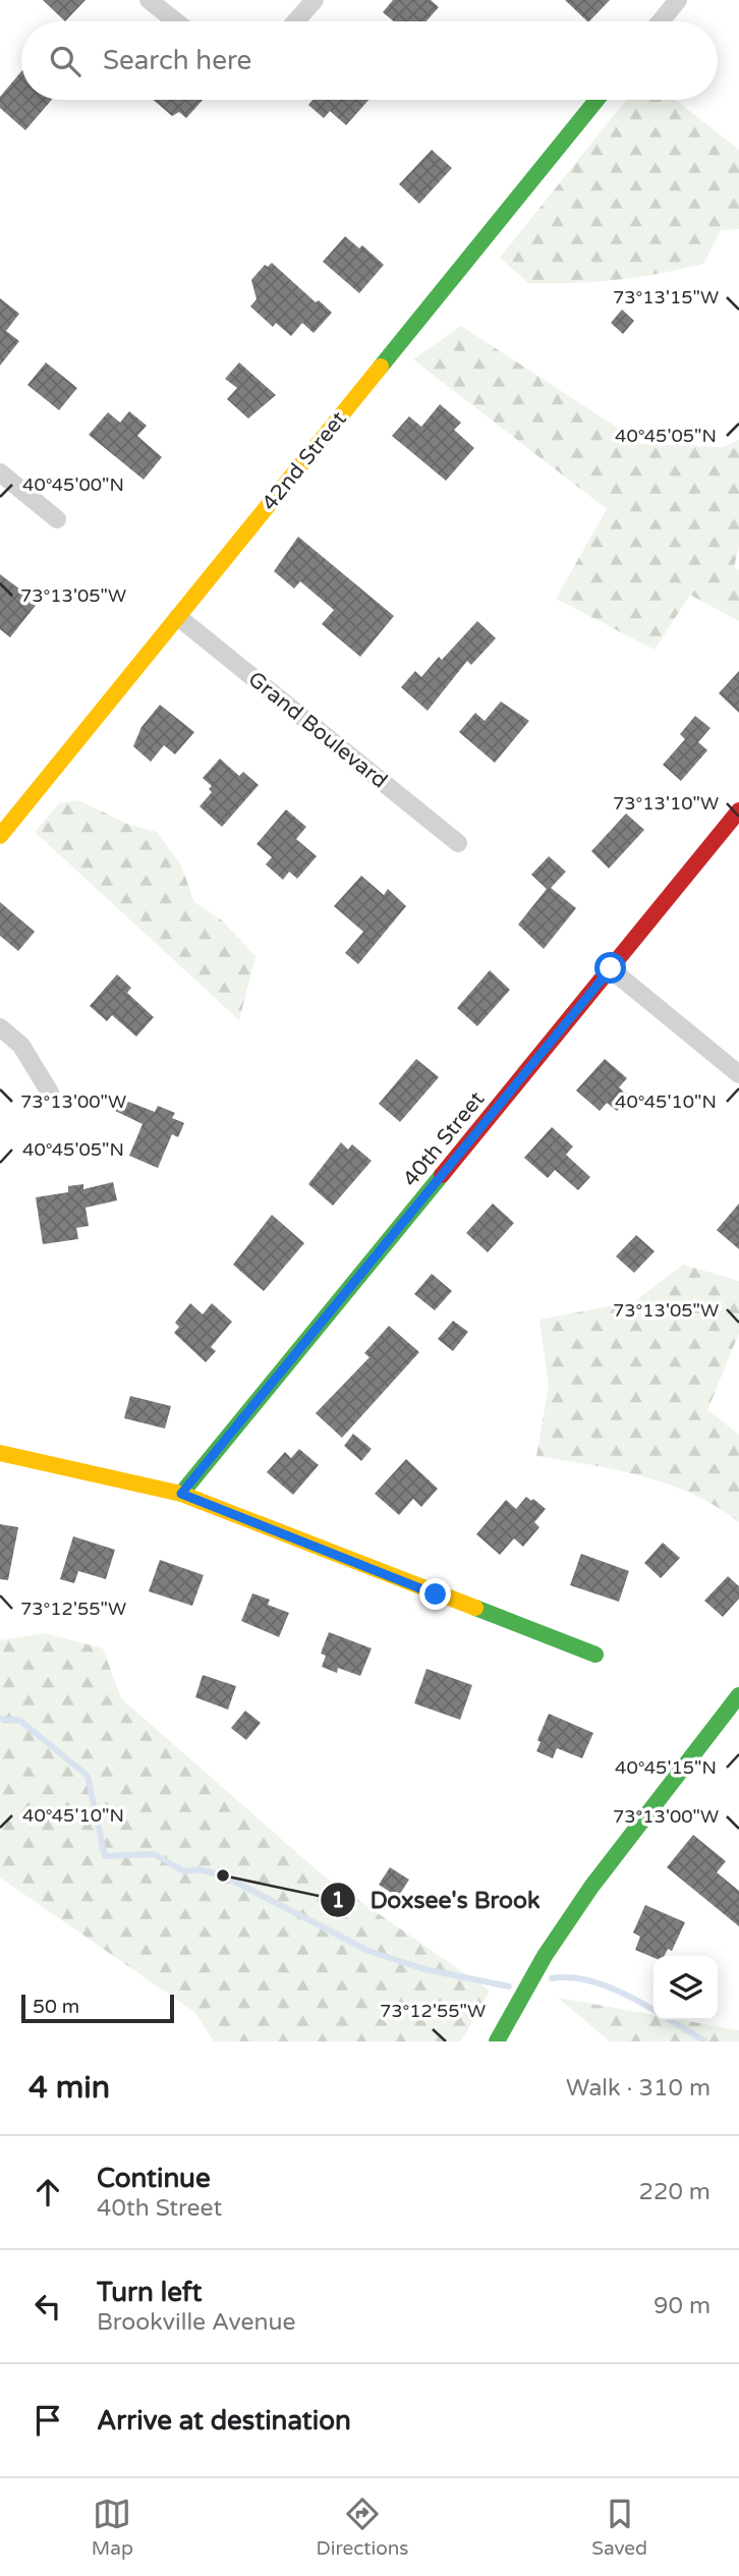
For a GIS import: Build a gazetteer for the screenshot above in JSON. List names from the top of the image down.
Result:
{
  "streets": {
    "street": ["42nd Street", "Grand Boulevard", "40th Street"]
  },
  "crossings": [
    ["42nd Street", "Grand Boulevard"]
  ],
  "places": ["Doxsee's Brook"],
  "scale_bar": "50 m",
  "page": {
    "search": "Search here",
    "scale": "50 m",
    "heading": ["4 min", "Walk · 310 m"],
    "list": [
      ["Continue", "40th Street", "220 m"],
      ["Turn left", "Brookville Avenue", "90 m"],
      "Arrive at destination"
    ],
    "nav": ["Map", "Directions", "Saved"]
  },
  "coordinates": [
    "73°13'15\"W",
    "40°45'05\"N",
    "40°45'00\"N",
    "73°13'05\"W",
    "73°13'10\"W",
    "40°45'10\"N",
    "73°13'00\"W",
    "73°12'55\"W",
    "40°45'15\"N"
  ]
}
